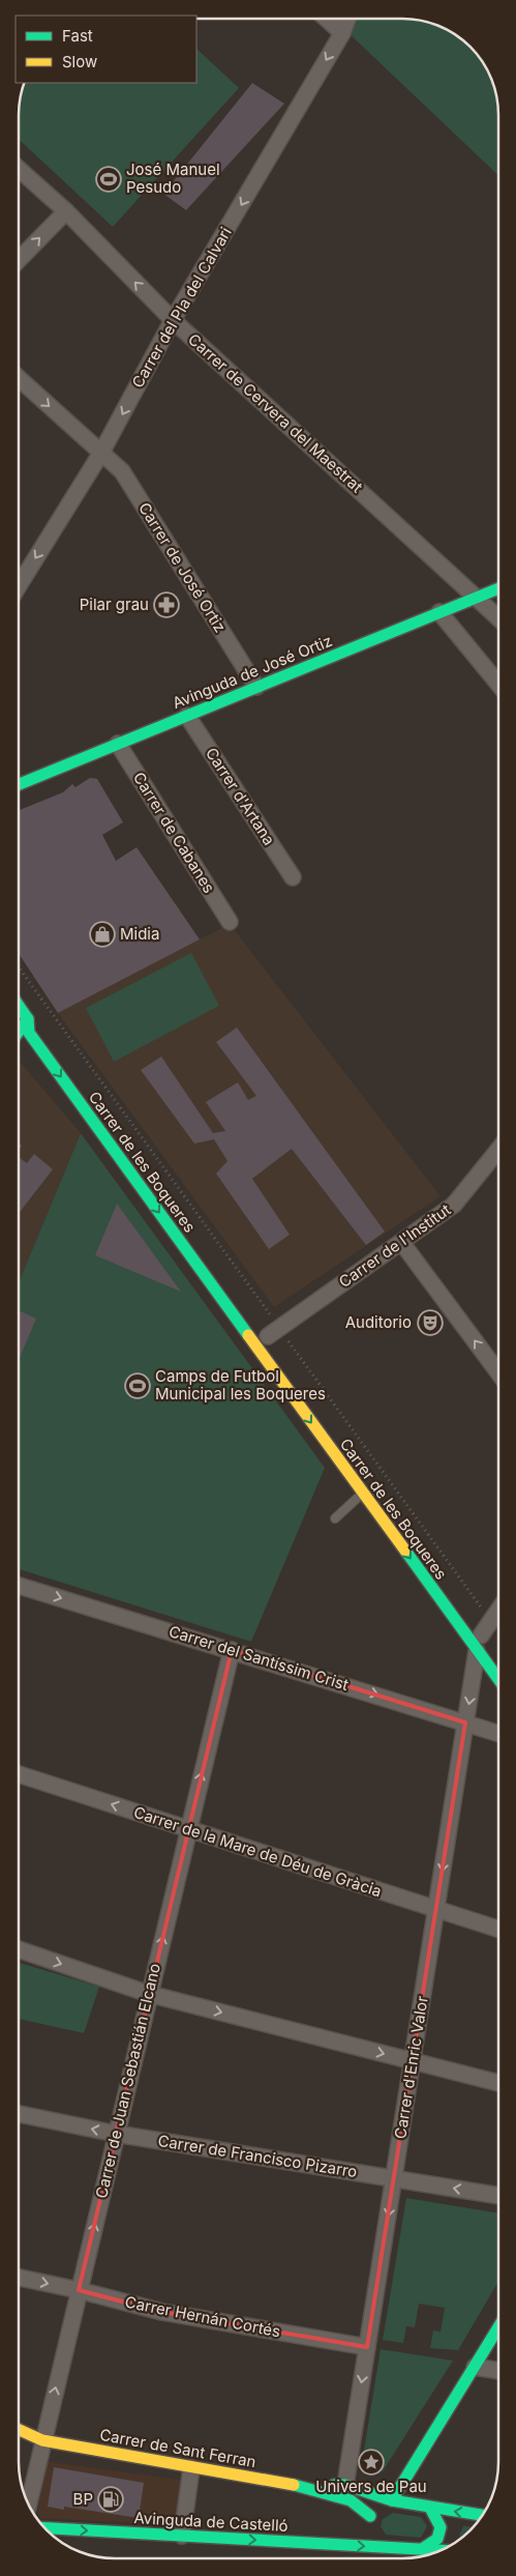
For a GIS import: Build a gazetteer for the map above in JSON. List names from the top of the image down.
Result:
{
  "streets": {
    "street": [
      "Carrer del Pla del Calvari",
      "Carrer de Cervera del Maestrat",
      "Carrer de José Ortiz",
      "Avinguda de José Ortiz",
      "Carrer d'Artana",
      "Carrer de Cabanes",
      "Carrer de les Boqueres",
      "Carrer de l'Institut",
      "Carrer del Santíssim Crist",
      "Carrer de la Mare de Déu de Gràcia",
      "Carrer d'Enric Valor",
      "Carrer de Juan Sebastián Elcano",
      "Carrer de Francisco Pizarro",
      "Carrer Hernán Cortés",
      "Carrer de Sant Ferran",
      "Avinguda de Castelló"
    ]
  },
  "crossings": [
    ["Carrer del Pla del Calvari", "Carrer de Cervera del Maestrat"],
    ["Carrer del Pla del Calvari", "Carrer de José Ortiz"],
    ["Carrer de Cervera del Maestrat", "Avinguda de José Ortiz"],
    ["Carrer de José Ortiz", "Avinguda de José Ortiz"],
    ["Avinguda de José Ortiz", "Carrer d'Artana"],
    ["Avinguda de José Ortiz", "Carrer de Cabanes"],
    ["Carrer de les Boqueres", "Carrer de l'Institut"],
    ["Carrer de les Boqueres", "Carrer d'Enric Valor"],
    ["Carrer del Santíssim Crist", "Carrer d'Enric Valor"],
    ["Carrer del Santíssim Crist", "Carrer de Juan Sebastián Elcano"],
    ["Carrer de la Mare de Déu de Gràcia", "Carrer d'Enric Valor"],
    ["Carrer de la Mare de Déu de Gràcia", "Carrer de Juan Sebastián Elcano"],
    ["Carrer d'Enric Valor", "Carrer de Francisco Pizarro"],
    ["Carrer d'Enric Valor", "Carrer Hernán Cortés"],
    ["Carrer d'Enric Valor", "Carrer de Sant Ferran"],
    ["Carrer de Juan Sebastián Elcano", "Carrer de Francisco Pizarro"],
    ["Carrer de Juan Sebastián Elcano", "Carrer Hernán Cortés"],
    ["Carrer de Juan Sebastián Elcano", "Carrer de Sant Ferran"],
    ["Carrer de Sant Ferran", "Avinguda de Castelló"]
  ],
  "one_way": [
    "Carrer del Pla del Calvari",
    "Carrer de les Boqueres",
    "Carrer del Santíssim Crist",
    "Carrer de la Mare de Déu de Gràcia",
    "Carrer de Juan Sebastián Elcano",
    "Avinguda de Castelló"
  ],
  "places": {
    "sports": ["José Manuel Pesudo", "Camps de Futbol Municipal les Boqueres"],
    "pharmacy": ["Pilar grau"],
    "shop": ["Midia"],
    "theatre": ["Auditorio"],
    "place": ["Univers de Pau"],
    "fuel station": ["BP"]
  },
  "legend": ["Fast", "Slow"]
}
